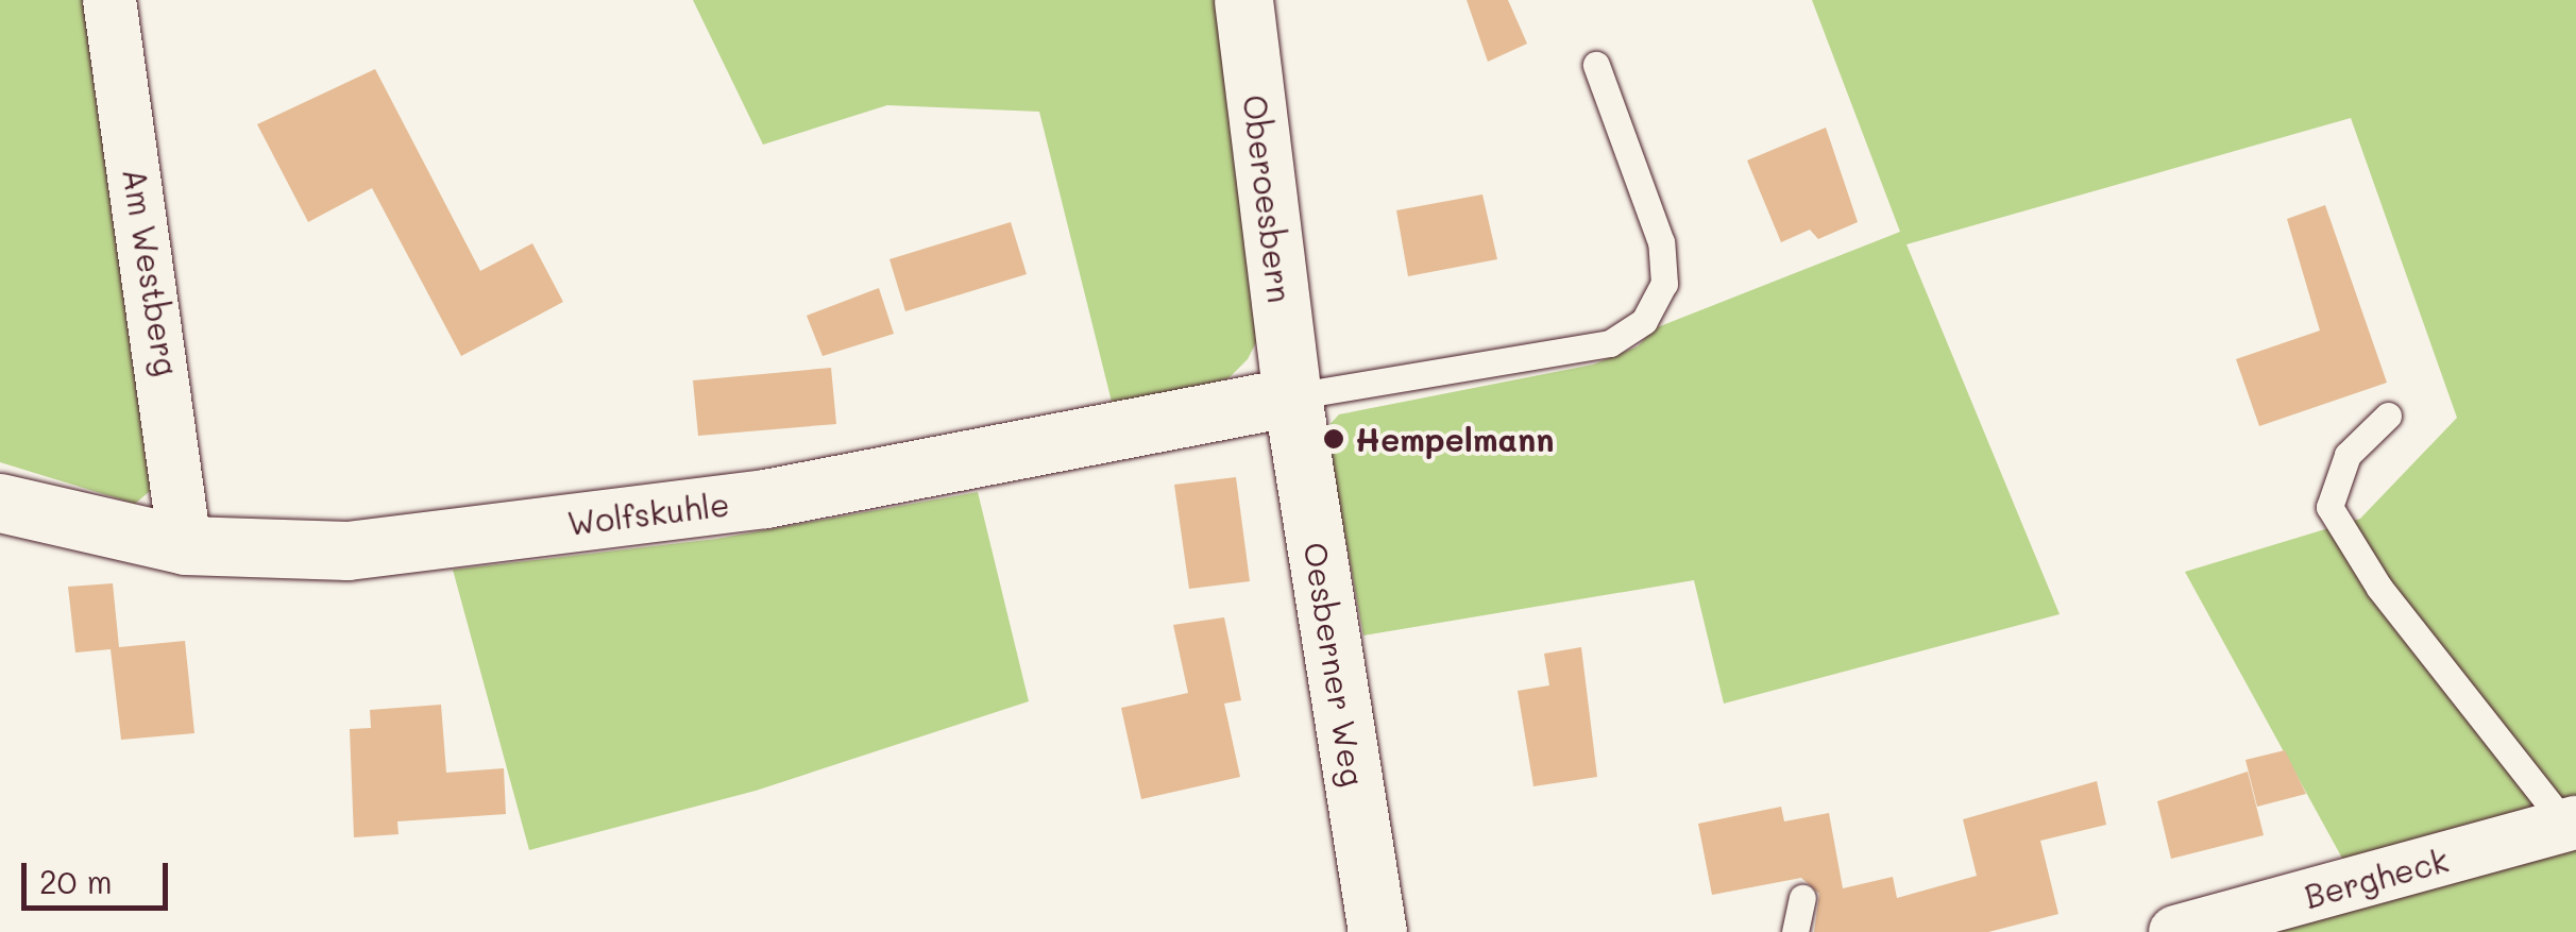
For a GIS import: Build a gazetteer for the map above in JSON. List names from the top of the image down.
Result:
{
  "streets": {
    "street": [
      "Oberoesbern",
      "Am Westberg",
      "Wolfskuhle",
      "Oesberner Weg",
      "Bergheck"
    ]
  },
  "crossings": [
    ["Oberoesbern", "Wolfskuhle"],
    ["Oberoesbern", "Oesberner Weg"],
    ["Am Westberg", "Wolfskuhle"],
    ["Wolfskuhle", "Oesberner Weg"]
  ],
  "places": ["Hempelmann"],
  "scale_bar": "20 m"
}
